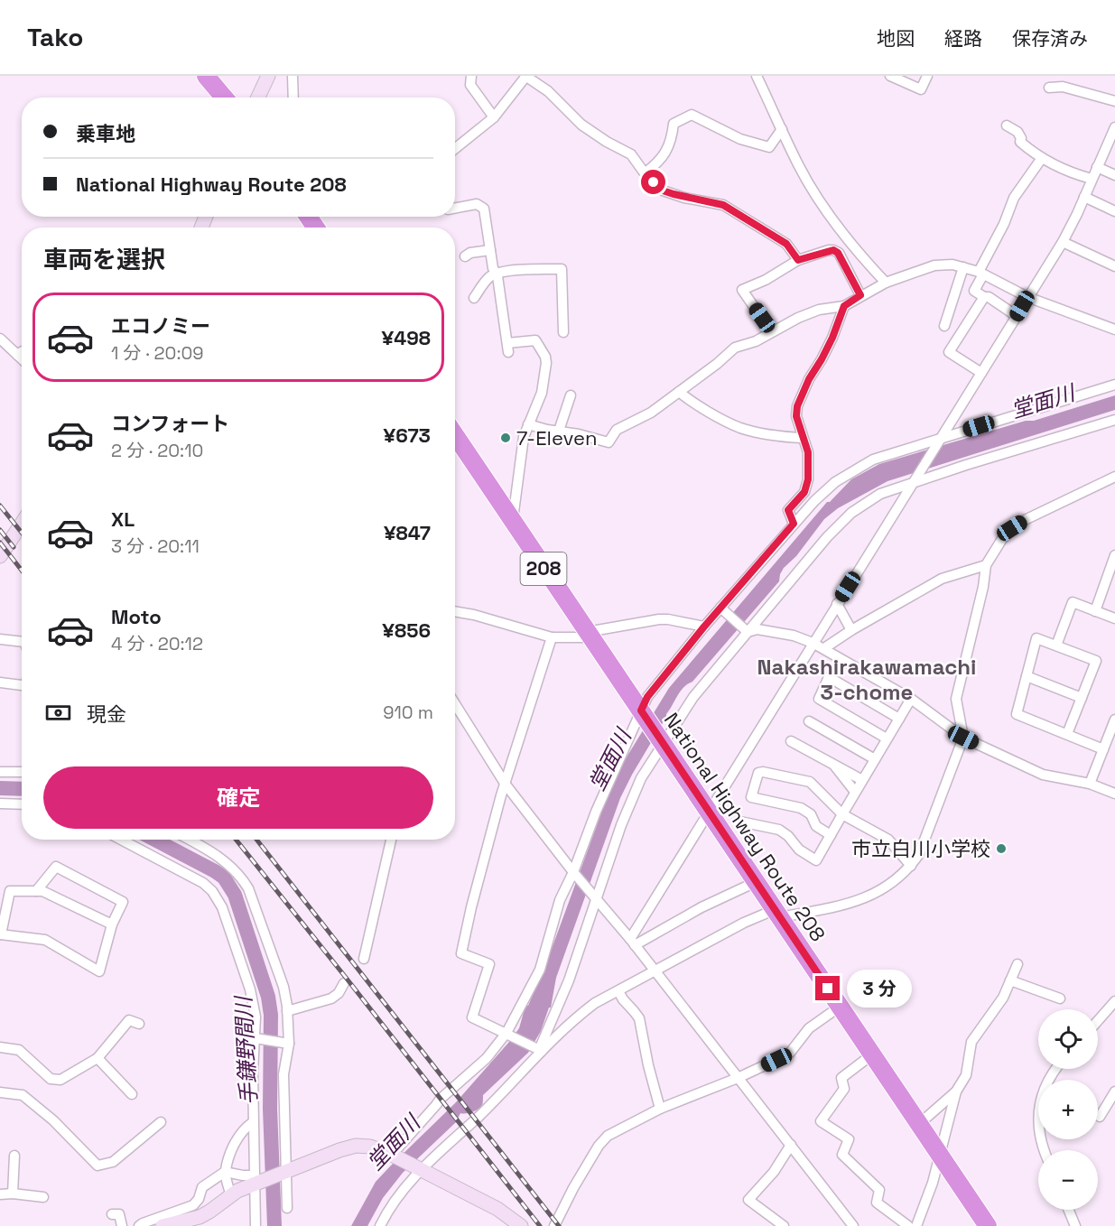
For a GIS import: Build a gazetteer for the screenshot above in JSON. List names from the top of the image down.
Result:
{
  "streets": {
    "highway": ["208", "National Highway Route 208"]
  },
  "districts": ["Nakashirakawamachi 3-chome"],
  "water": ["堂面川", "手鎌野間川"],
  "places": ["7-Eleven", "市立白川小学校"],
  "page": {
    "header": "Tako",
    "nav": ["地図", "経路", "保存済み"],
    "banner": ["乗車地", "National Highway Route 208"],
    "heading": "車両を選択",
    "list": [
      {
        "name": "エコノミー",
        "note": "1 分 · 20:09",
        "value": "¥498"
      },
      {
        "name": "コンフォート",
        "note": "2 分 · 20:10",
        "value": "¥673"
      },
      {
        "name": "XL",
        "note": "3 分 · 20:11",
        "value": "¥847"
      },
      {
        "name": "Moto",
        "note": "4 分 · 20:12",
        "value": "¥856"
      }
    ],
    "pay": ["現金", "910 m"],
    "buttons": "確定",
    "bubble": "3 分",
    "map_buttons": ["+", "−"]
  }
}
